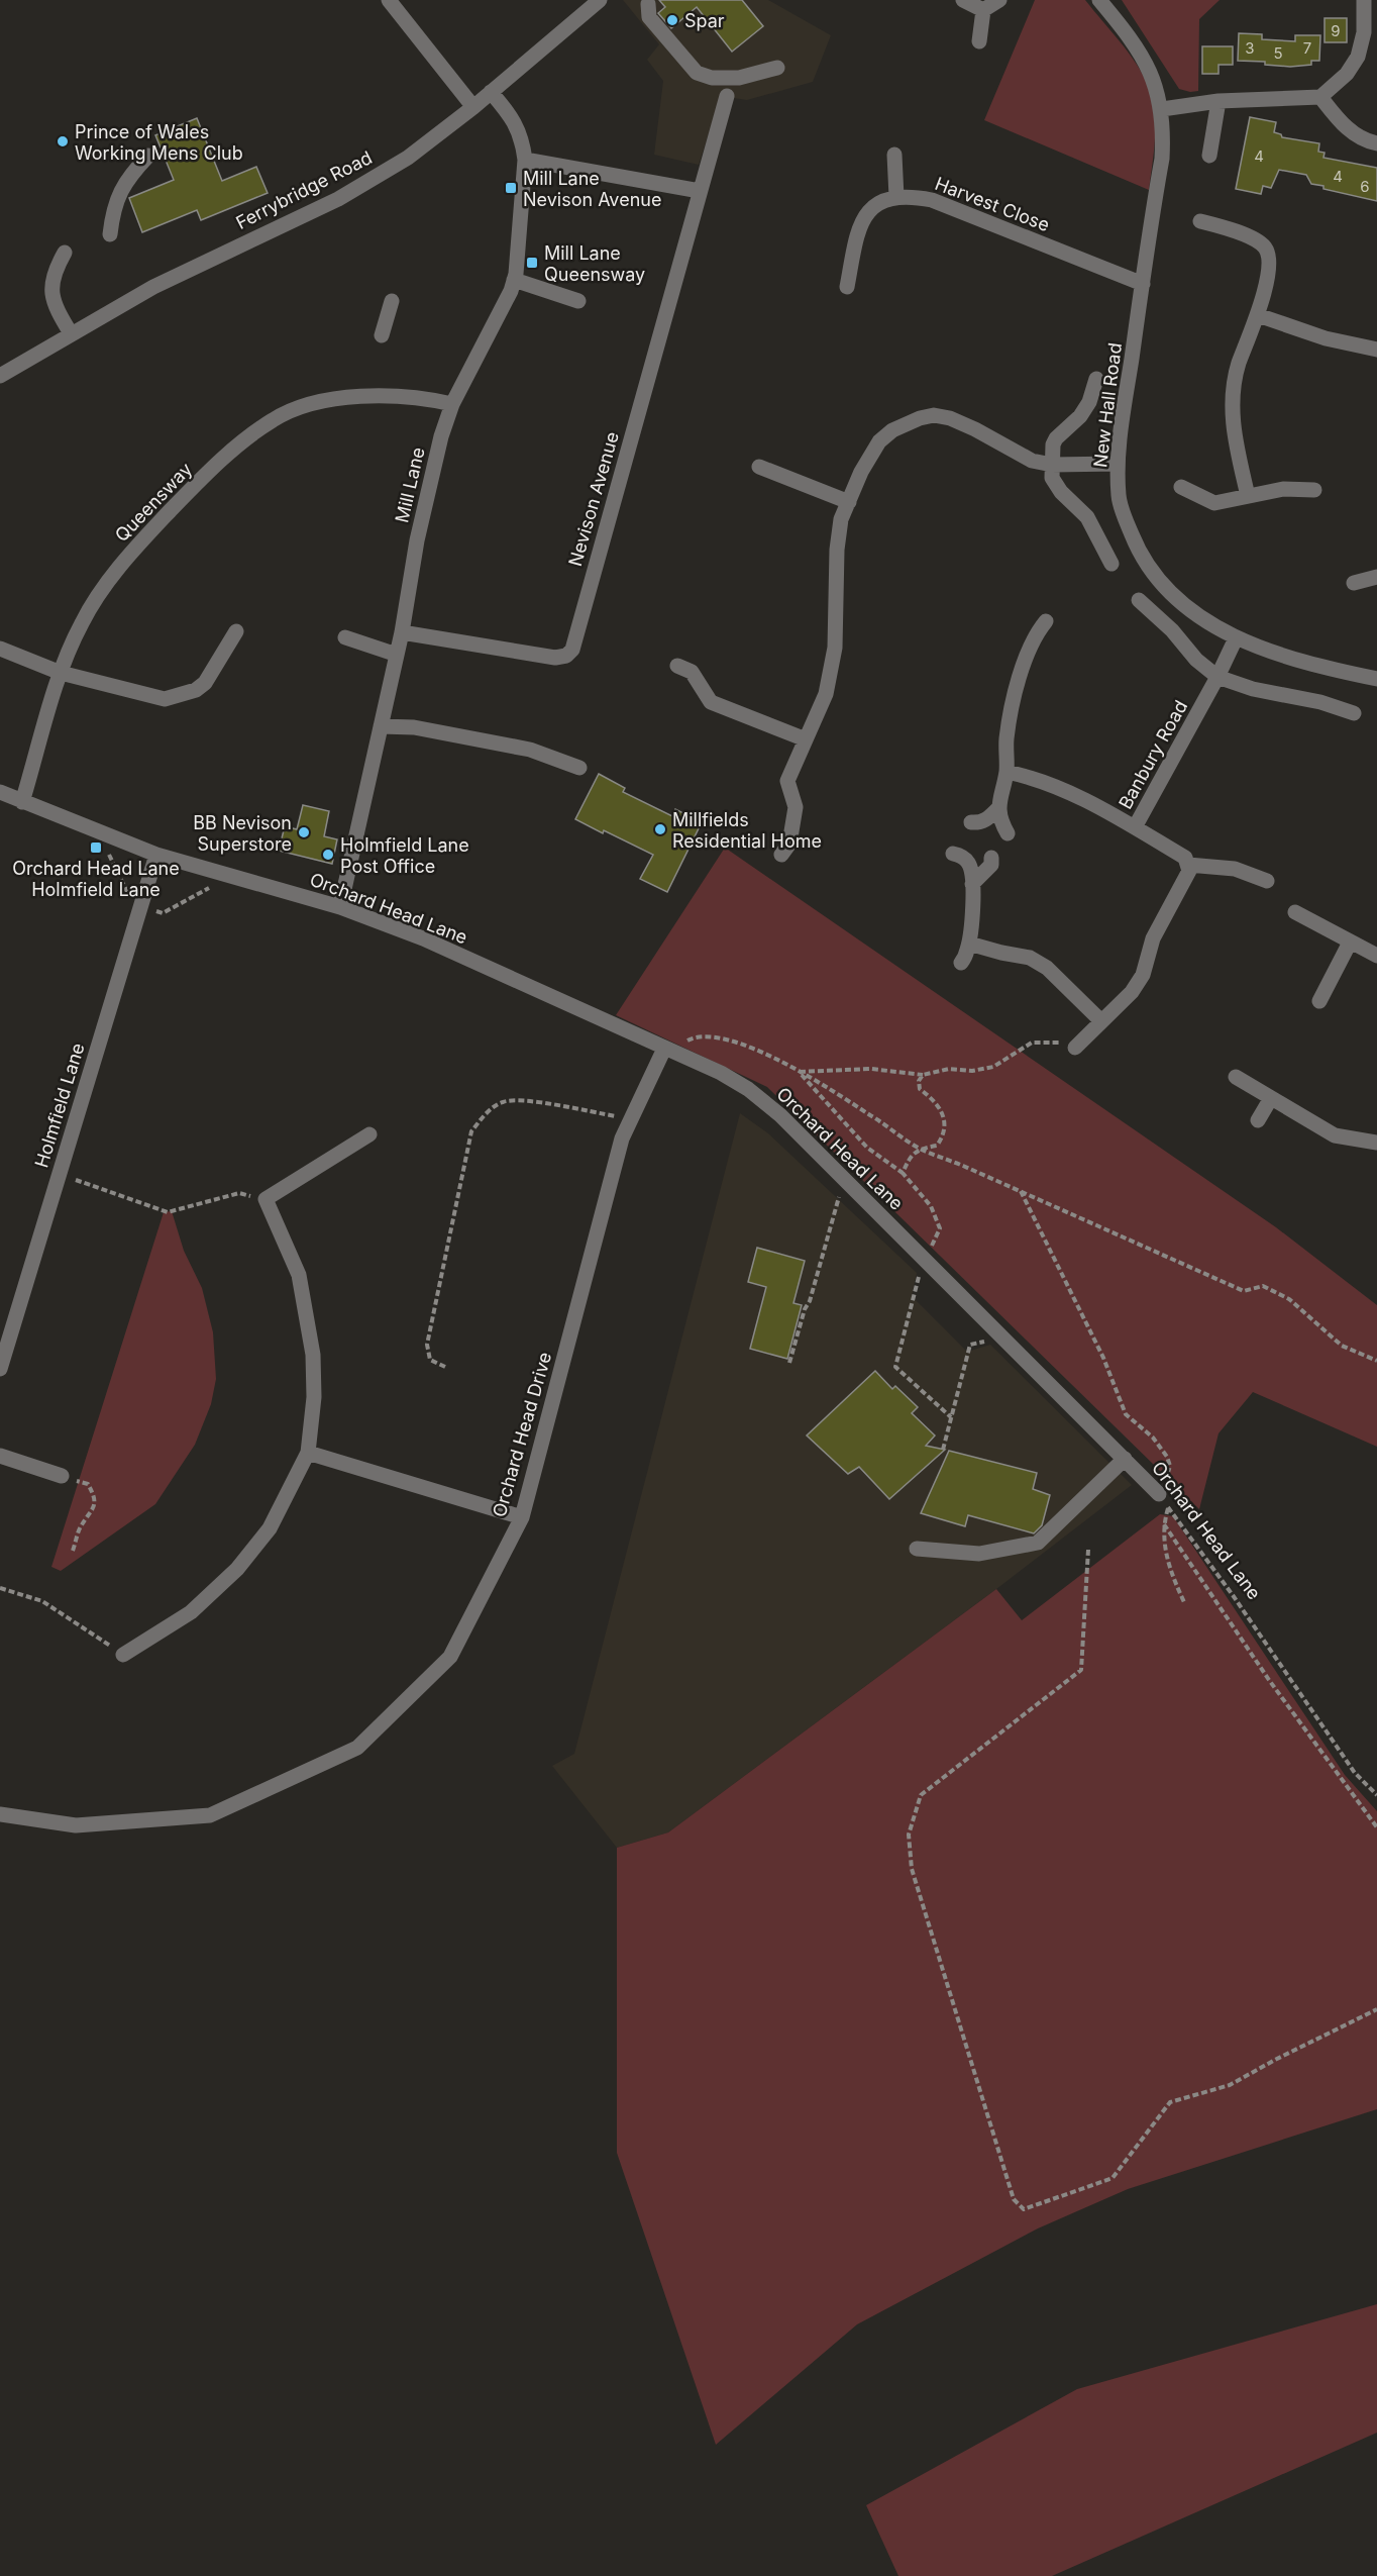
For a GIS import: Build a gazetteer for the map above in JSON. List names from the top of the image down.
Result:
{
  "streets": {
    "street": [
      "Ferrybridge Road",
      "Harvest Close",
      "New Hall Road",
      "Mill Lane",
      "Nevison Avenue",
      "Queensway",
      "Banbury Road",
      "Orchard Head Lane",
      "Holmfield Lane",
      "Orchard Head Drive"
    ]
  },
  "crossings": [
    ["Ferrybridge Road", "Mill Lane"],
    ["Harvest Close", "New Hall Road"],
    ["New Hall Road", "Banbury Road"],
    ["Mill Lane", "Nevison Avenue"],
    ["Mill Lane", "Queensway"],
    ["Mill Lane", "Orchard Head Lane"],
    ["Queensway", "Orchard Head Lane"],
    ["Orchard Head Lane", "Holmfield Lane"],
    ["Orchard Head Lane", "Orchard Head Drive"]
  ],
  "places": {
    "other": [
      "Spar",
      "Prince of Wales Working Mens Club",
      "Millfields Residential Home",
      "BB Nevison Superstore",
      "Holmfield Lane Post Office"
    ],
    "transit": ["Mill Lane Nevison Avenue", "Mill Lane Queensway", "Orchard Head Lane Holmfield Lane"]
  },
  "house_numbers": [
    "9",
    "3",
    "7",
    "5",
    "4",
    "4",
    "6"
  ]
}
